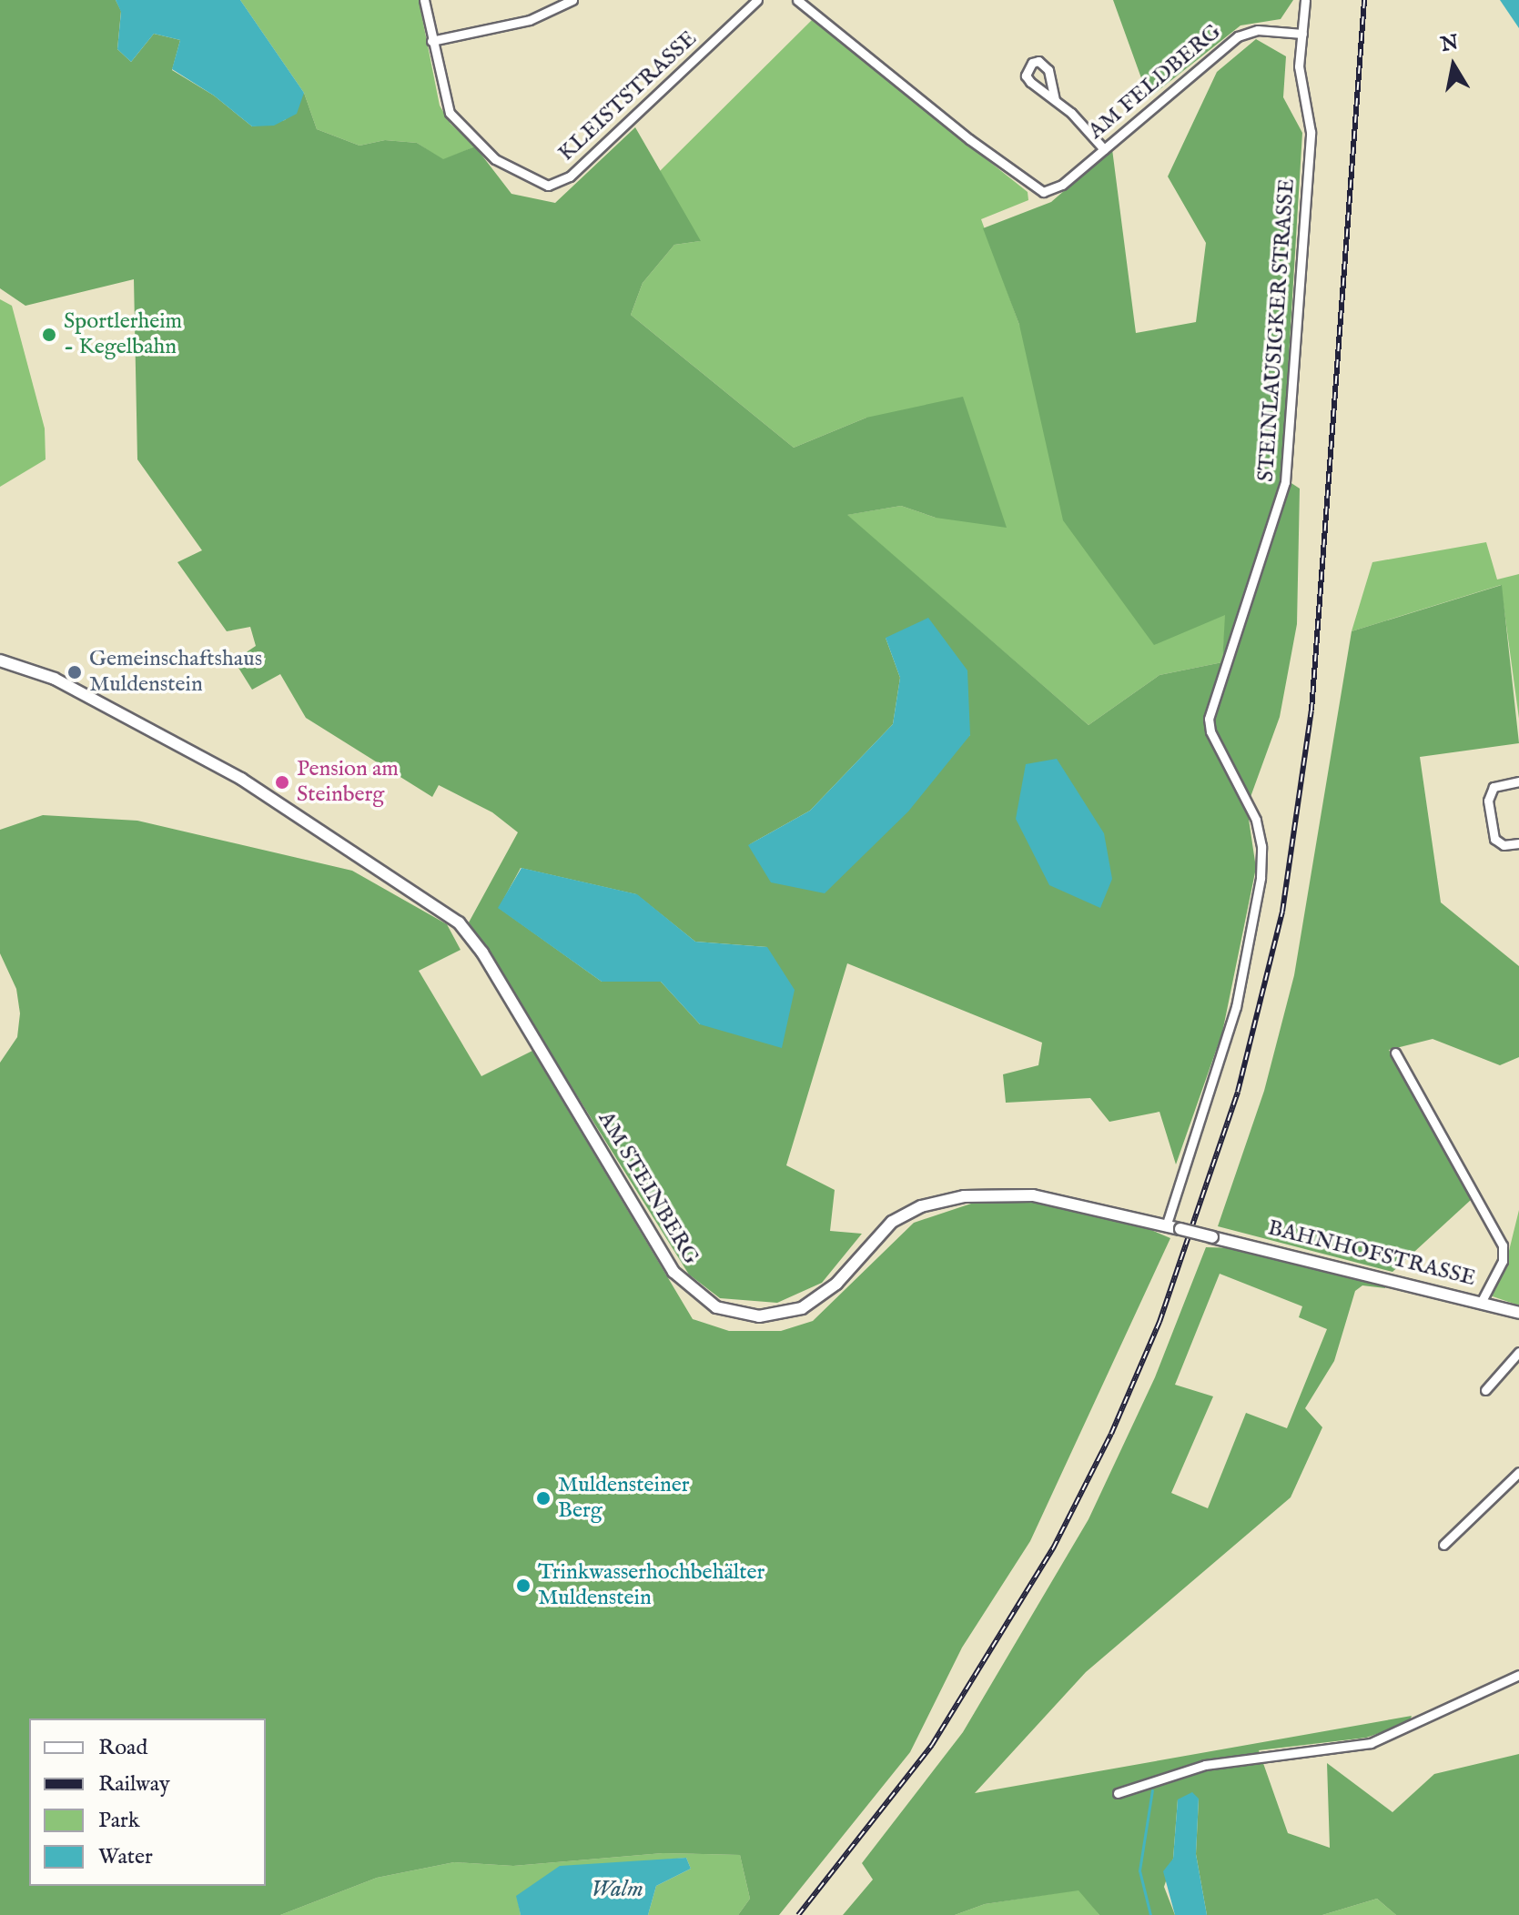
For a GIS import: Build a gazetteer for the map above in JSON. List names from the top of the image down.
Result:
{
  "streets": {
    "main road": ["AM STEINBERG", "BAHNHOFSTRASSE"],
    "street": ["AM FELDBERG", "KLEISTSTRASSE", "STEINLAUSIGKER STRASSE"]
  },
  "crossings": [
    ["AM FELDBERG", "STEINLAUSIGKER STRASSE"],
    ["STEINLAUSIGKER STRASSE", "AM STEINBERG"],
    ["AM STEINBERG", "BAHNHOFSTRASSE"]
  ],
  "water": ["Walm"],
  "places": [
    "Sportlerheim - Kegelbahn",
    "Gemeinschaftshaus Muldenstein",
    "Pension am Steinberg",
    "Muldensteiner Berg",
    "Trinkwasserhochbehälter Muldenstein"
  ],
  "legend": [
    "Road",
    "Railway",
    "Park",
    "Water"
  ],
  "north": "top"
}
